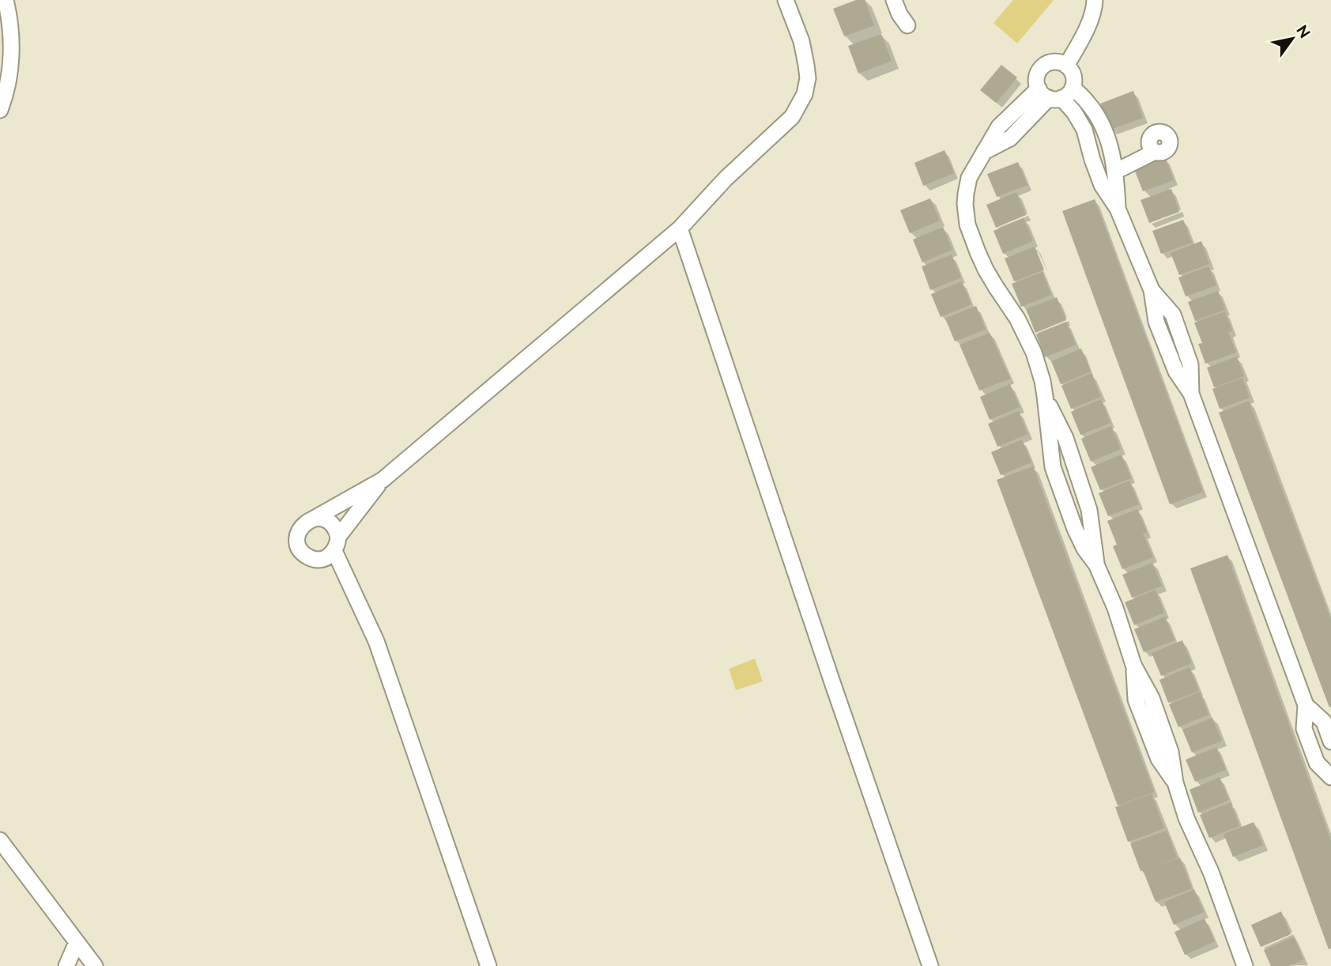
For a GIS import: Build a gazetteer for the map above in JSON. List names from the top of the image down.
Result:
{
  "north": "top right"
}
